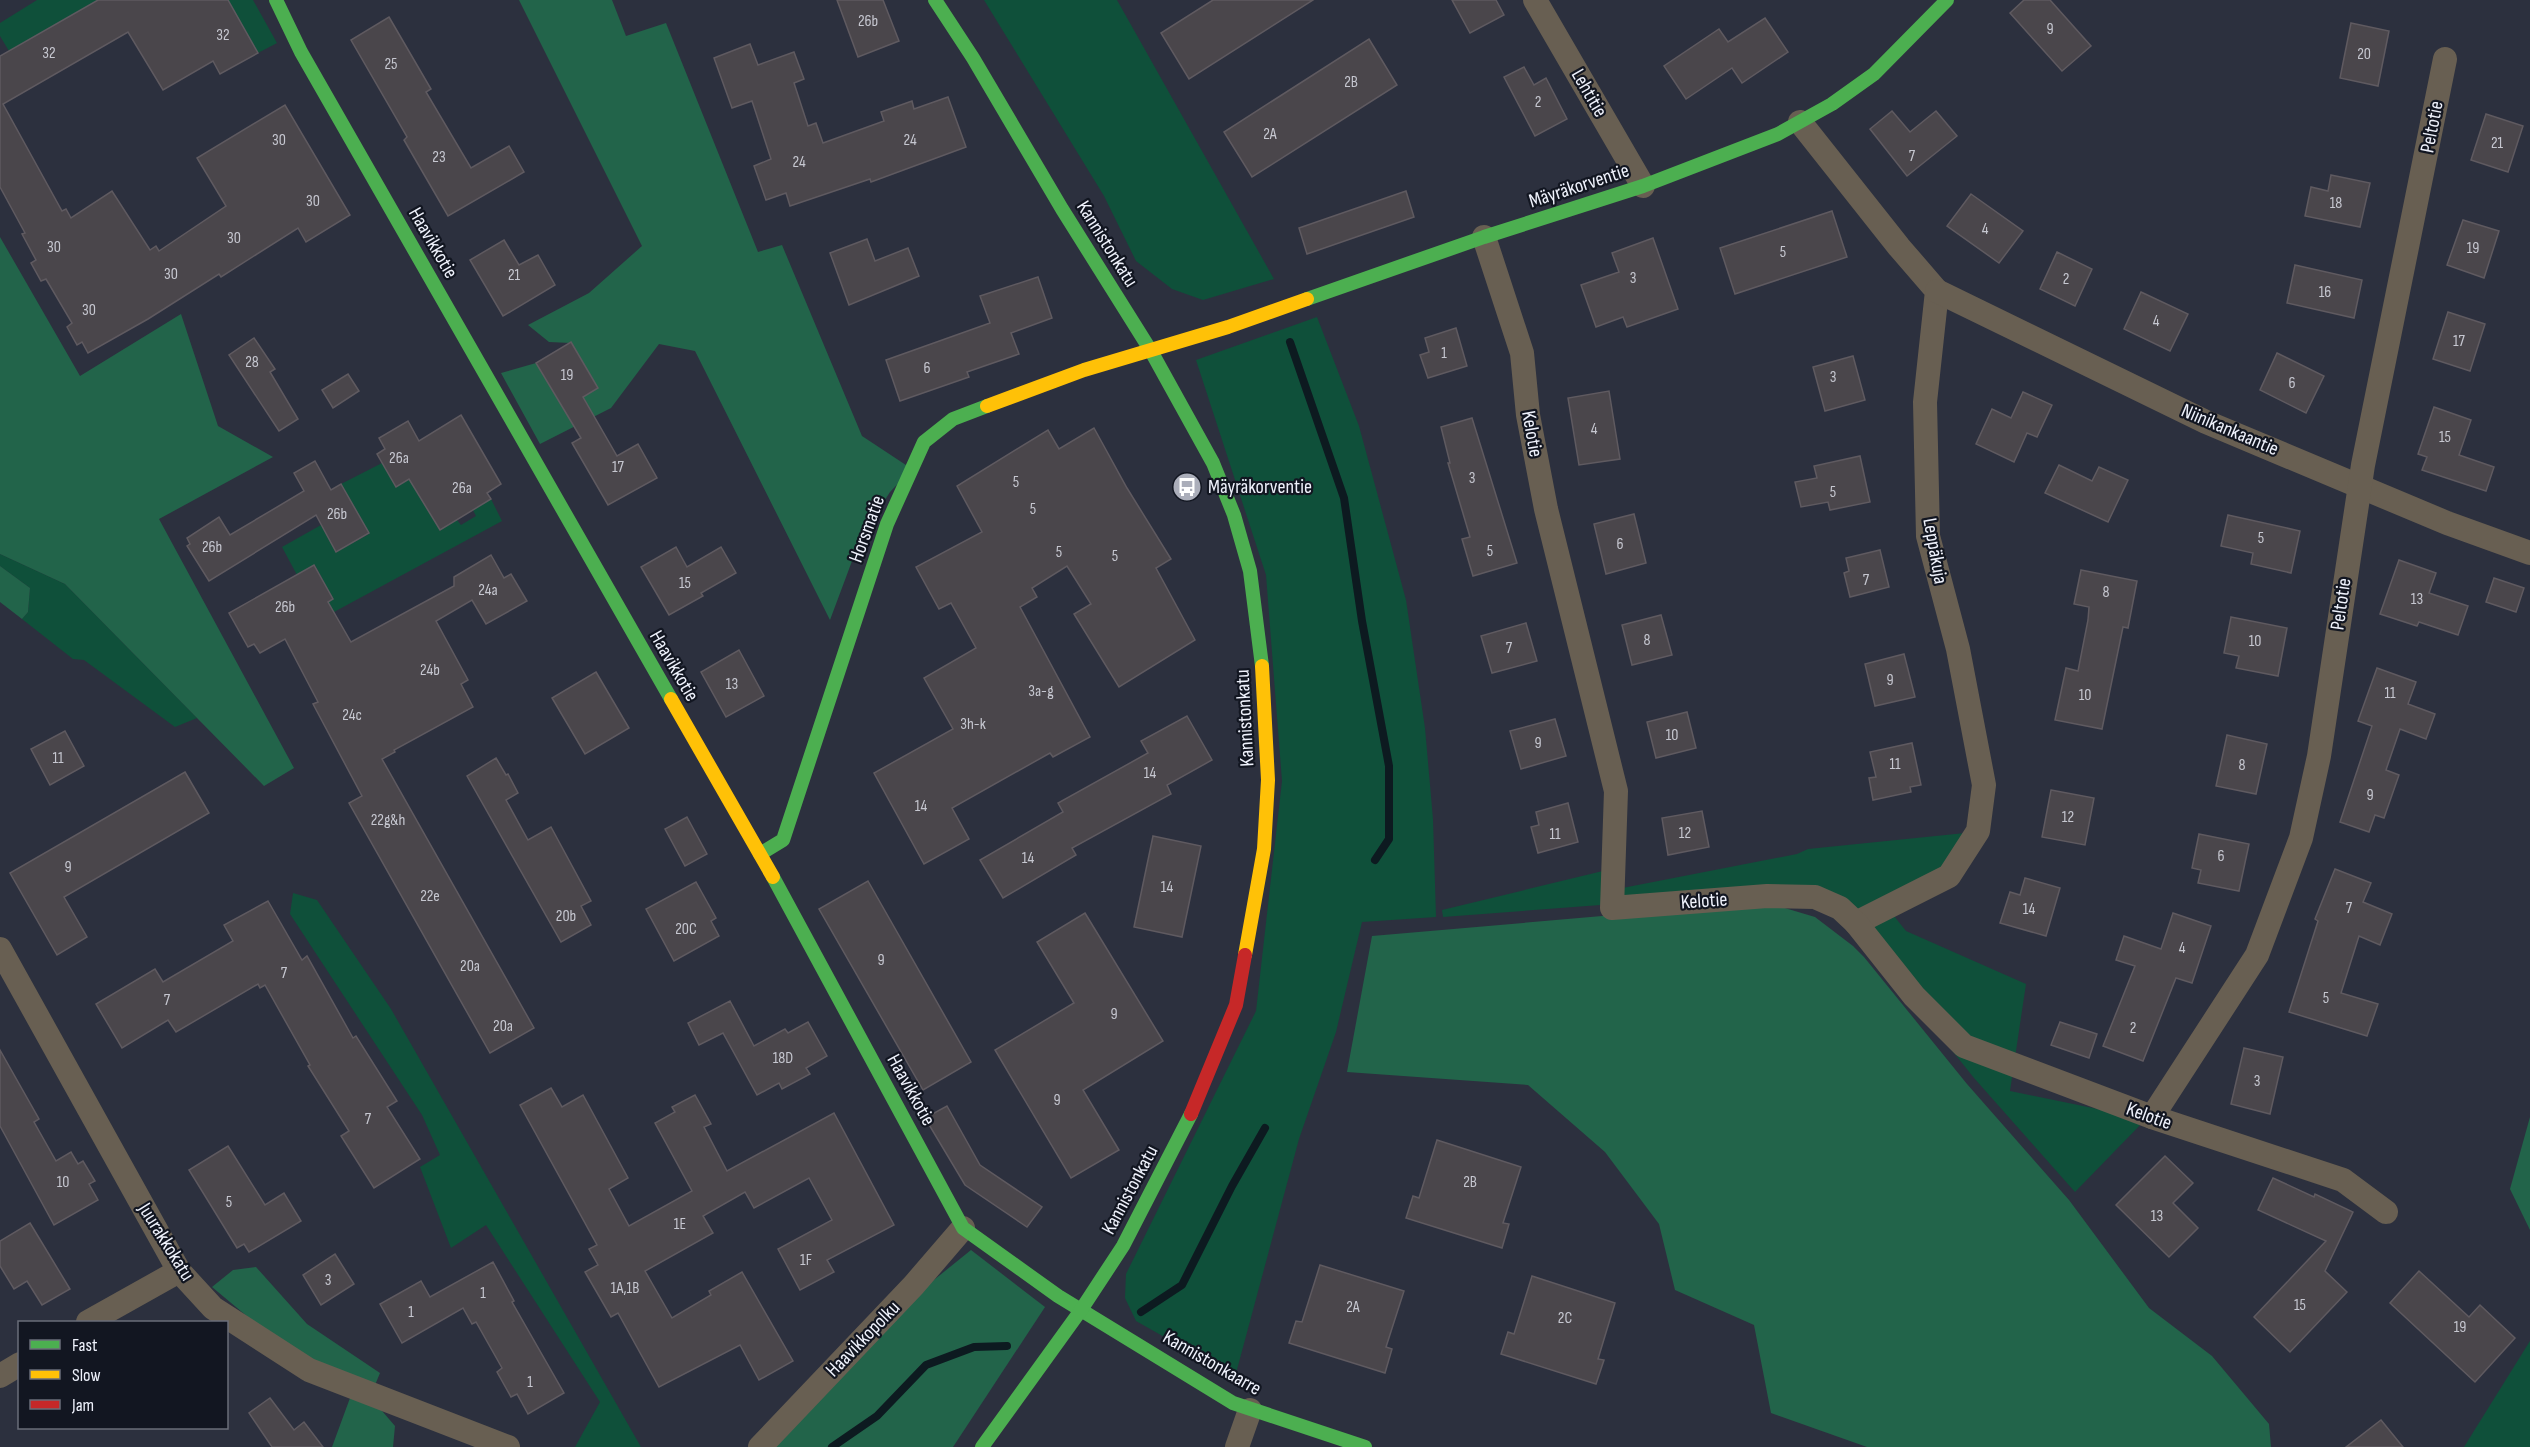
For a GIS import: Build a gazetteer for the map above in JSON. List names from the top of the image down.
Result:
{
  "streets": {
    "street": [
      "Lehtitie",
      "Peltotie",
      "Mäyräkorventie",
      "Haavikkotie",
      "Kannistonkatu",
      "Niinikankaantie",
      "Kelotie",
      "Horsmatie",
      "Leppäkuja",
      "Juurakkokatu",
      "Haavikkopolku",
      "Kannistonkaarre"
    ]
  },
  "crossings": [
    ["Lehtitie", "Mäyräkorventie"],
    ["Peltotie", "Niinikankaantie"],
    ["Peltotie", "Kelotie"],
    ["Mäyräkorventie", "Kannistonkatu"],
    ["Mäyräkorventie", "Kelotie"],
    ["Mäyräkorventie", "Horsmatie"],
    ["Haavikkotie", "Kannistonkatu"],
    ["Haavikkotie", "Horsmatie"],
    ["Haavikkotie", "Haavikkopolku"],
    ["Haavikkotie", "Kannistonkaarre"],
    ["Kannistonkatu", "Horsmatie"],
    ["Kannistonkatu", "Kannistonkaarre"],
    ["Niinikankaantie", "Leppäkuja"],
    ["Kelotie", "Leppäkuja"]
  ],
  "places": {
    "bus stop": ["Mäyräkorventie"]
  },
  "house_numbers": [
    "26b",
    "9",
    "32",
    "32",
    "20",
    "25",
    "2B",
    "2",
    "2A",
    "30",
    "24",
    "21",
    "7",
    "23",
    "24",
    "30",
    "18",
    "4",
    "30",
    "30",
    "19",
    "5",
    "30",
    "21",
    "3",
    "2",
    "16",
    "30",
    "4",
    "17",
    "1",
    "28",
    "6",
    "19",
    "3",
    "6",
    "4",
    "15",
    "26a",
    "17",
    "3",
    "5",
    "26a",
    "5",
    "5",
    "26b",
    "5",
    "6",
    "26b",
    "5",
    "5",
    "5",
    "7",
    "15",
    "24a",
    "8",
    "13",
    "26b",
    "8",
    "10",
    "7",
    "24b",
    "9",
    "13",
    "3a-g",
    "11",
    "10",
    "24c",
    "3h-k",
    "10",
    "9",
    "11",
    "11",
    "8",
    "14",
    "9",
    "14",
    "12",
    "22g&h",
    "12",
    "11",
    "6",
    "14",
    "9",
    "14",
    "22e",
    "7",
    "14",
    "20b",
    "20C",
    "4",
    "9",
    "20a",
    "7",
    "5",
    "7",
    "9",
    "20a",
    "2",
    "18D",
    "3",
    "9",
    "7",
    "10",
    "2B",
    "5",
    "13",
    "1E",
    "1F",
    "3",
    "1A,1B",
    "1",
    "15",
    "2A",
    "1",
    "2C",
    "19",
    "1"
  ],
  "legend": ["Fast", "Slow", "Jam"]
}
